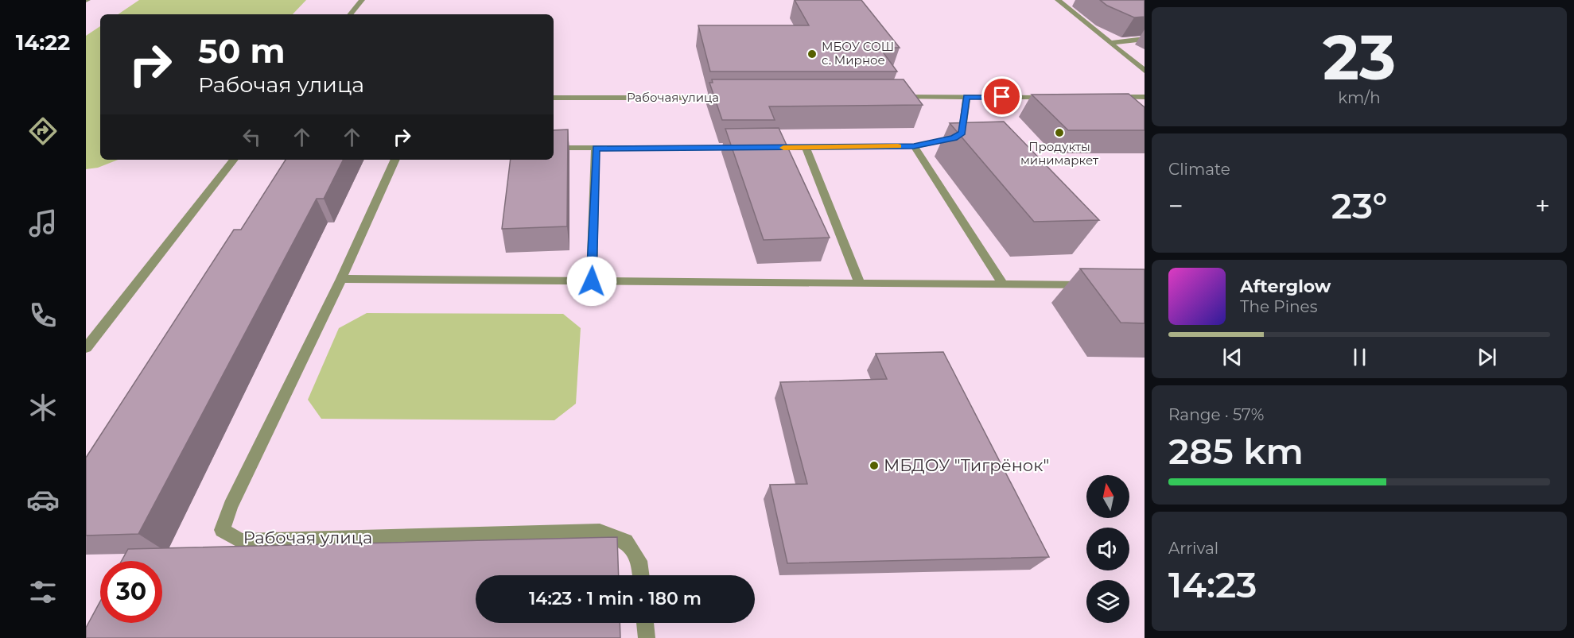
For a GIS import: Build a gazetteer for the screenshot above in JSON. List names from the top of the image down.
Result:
{
  "streets": {
    "street": ["Рабочая улица"]
  },
  "places": ["МБОУ СОШ с. Мирное", "Продукты минимаркет", "МБДОУ \"Тигрёнок\""],
  "north": "top",
  "page": {
    "tabs": "14:22",
    "tile": [
      ["23", "km/h"],
      "Climate",
      ["Range · 57%", "285 km"],
      ["Arrival", "14:23"]
    ],
    "turn": ["50 m", "Рабочая улица"],
    "heat": ["−", "23°", "+"],
    "song": ["Afterglow", "The Pines"],
    "limit": "30",
    "trip": "14:23 · 1 min · 180 m"
  }
}
